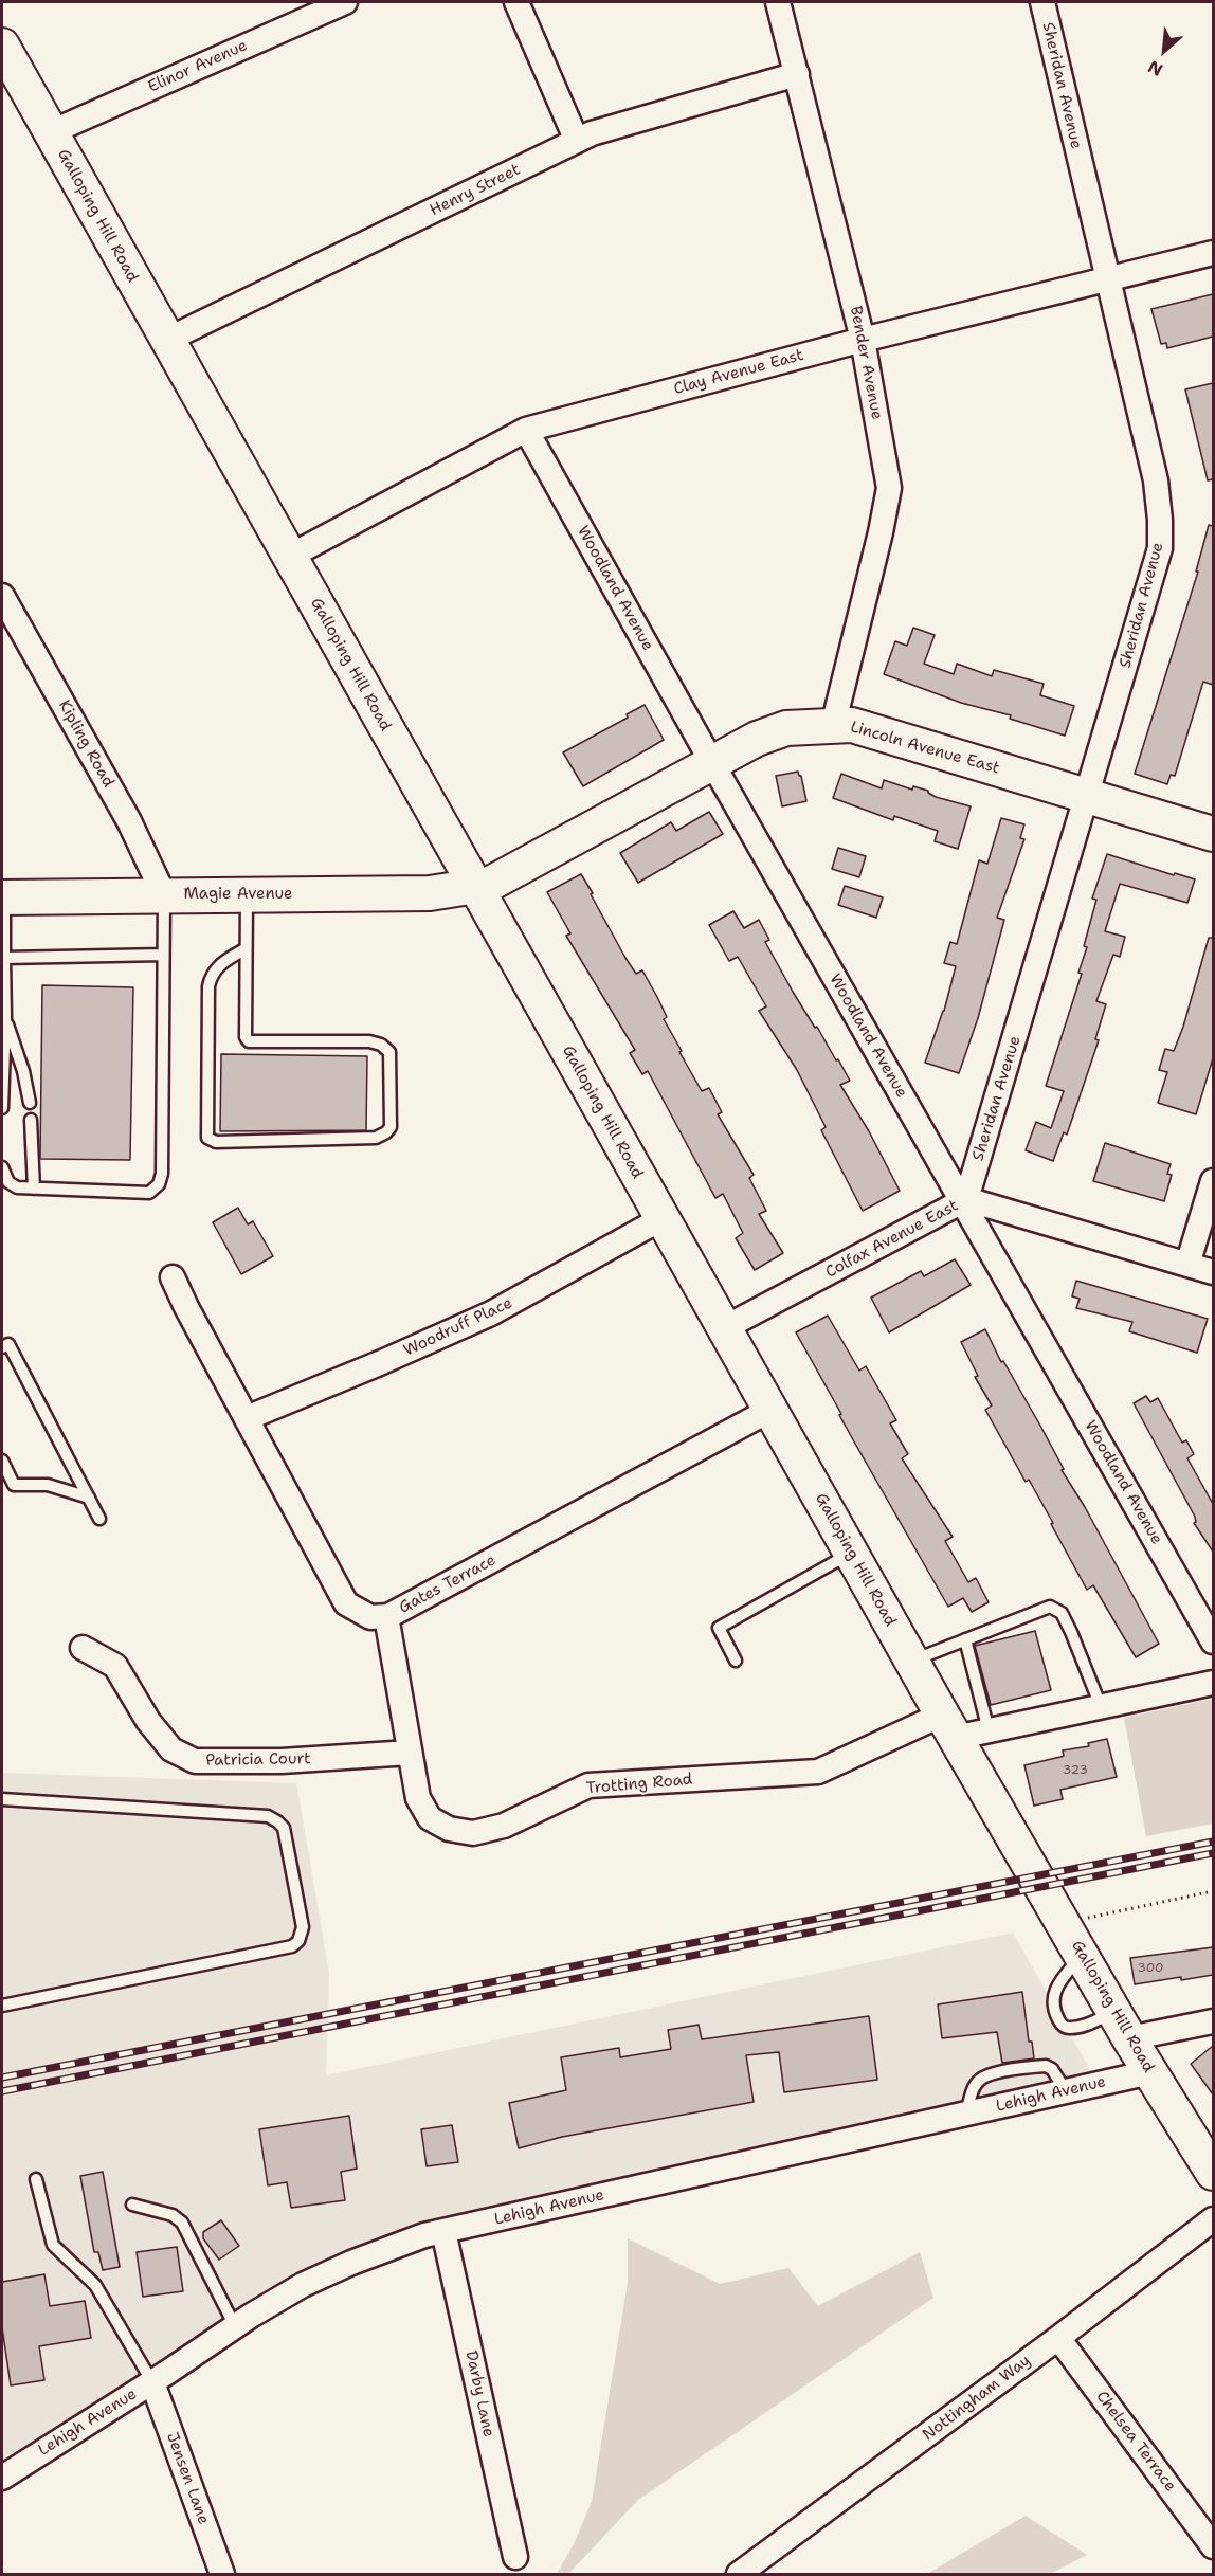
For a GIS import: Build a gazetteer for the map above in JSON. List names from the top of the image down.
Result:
{
  "streets": {
    "main road": ["Galloping Hill Road", "Lincoln Avenue East", "Magie Avenue"],
    "street": [
      "Elinor Avenue",
      "Sheridan Avenue",
      "Henry Street",
      "Bender Avenue",
      "Clay Avenue East",
      "Woodland Avenue",
      "Kipling Road",
      "Colfax Avenue East",
      "Woodruff Place",
      "Gates Terrace",
      "Patricia Court",
      "Trotting Road",
      "Lehigh Avenue",
      "Darby Lane",
      "Nottingham Way",
      "Chelsea Terrace",
      "Jensen Lane"
    ]
  },
  "crossings": [
    ["Elinor Avenue", "Galloping Hill Road"],
    ["Sheridan Avenue", "Clay Avenue East"],
    ["Sheridan Avenue", "Woodland Avenue"],
    ["Sheridan Avenue", "Lincoln Avenue East"],
    ["Sheridan Avenue", "Colfax Avenue East"],
    ["Henry Street", "Galloping Hill Road"],
    ["Henry Street", "Bender Avenue"],
    ["Galloping Hill Road", "Clay Avenue East"],
    ["Galloping Hill Road", "Lincoln Avenue East"],
    ["Galloping Hill Road", "Magie Avenue"],
    ["Galloping Hill Road", "Colfax Avenue East"],
    ["Galloping Hill Road", "Woodruff Place"],
    ["Galloping Hill Road", "Gates Terrace"],
    ["Galloping Hill Road", "Trotting Road"],
    ["Galloping Hill Road", "Lehigh Avenue"],
    ["Bender Avenue", "Clay Avenue East"],
    ["Bender Avenue", "Lincoln Avenue East"],
    ["Clay Avenue East", "Woodland Avenue"],
    ["Woodland Avenue", "Lincoln Avenue East"],
    ["Woodland Avenue", "Colfax Avenue East"],
    ["Kipling Road", "Magie Avenue"],
    ["Lincoln Avenue East", "Magie Avenue"],
    ["Woodruff Place", "Gates Terrace"],
    ["Gates Terrace", "Trotting Road"],
    ["Patricia Court", "Trotting Road"],
    ["Lehigh Avenue", "Darby Lane"],
    ["Lehigh Avenue", "Jensen Lane"],
    ["Nottingham Way", "Chelsea Terrace"]
  ],
  "house_numbers": ["323", "300"],
  "north": "bottom left"
}
